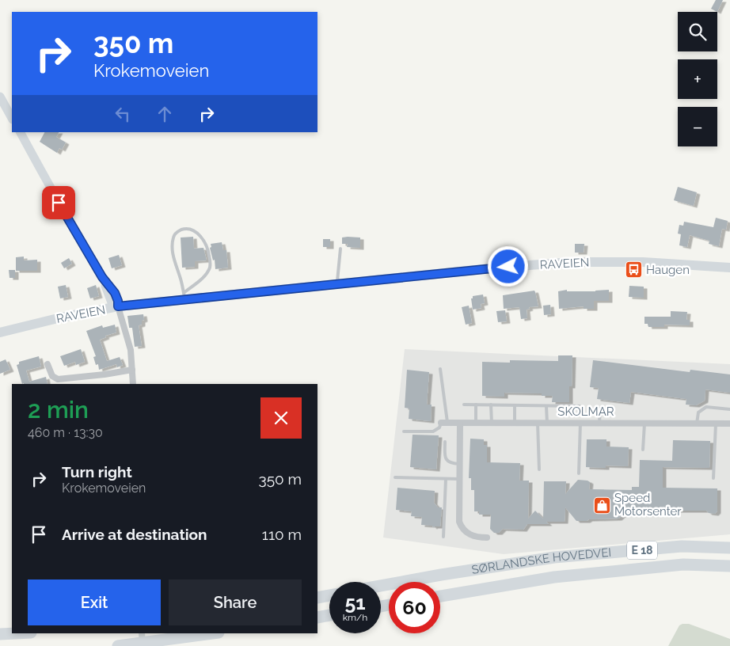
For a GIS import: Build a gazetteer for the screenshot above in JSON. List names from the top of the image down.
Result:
{
  "streets": {
    "highway": ["E 18", "SØRLANDSKE HOVEDVEI"],
    "main road": ["RAVEIEN"],
    "street": ["SKOLMAR"]
  },
  "places": {
    "bus stop": ["Haugen"],
    "shop": ["Speed Motorsenter"]
  },
  "page": {
    "map_buttons": ["+", "−"],
    "turn": ["350 m", "Krokemoveien"],
    "heading": ["2 min", "460 m · 13:30"],
    "list": [
      {
        "name": "Turn right",
        "note": "Krokemoveien",
        "value": "350 m"
      },
      {
        "name": "Arrive at destination",
        "value": "110 m"
      }
    ],
    "buttons": ["Exit", "Share"],
    "speed": "51 km/h",
    "limit": "60"
  }
}
